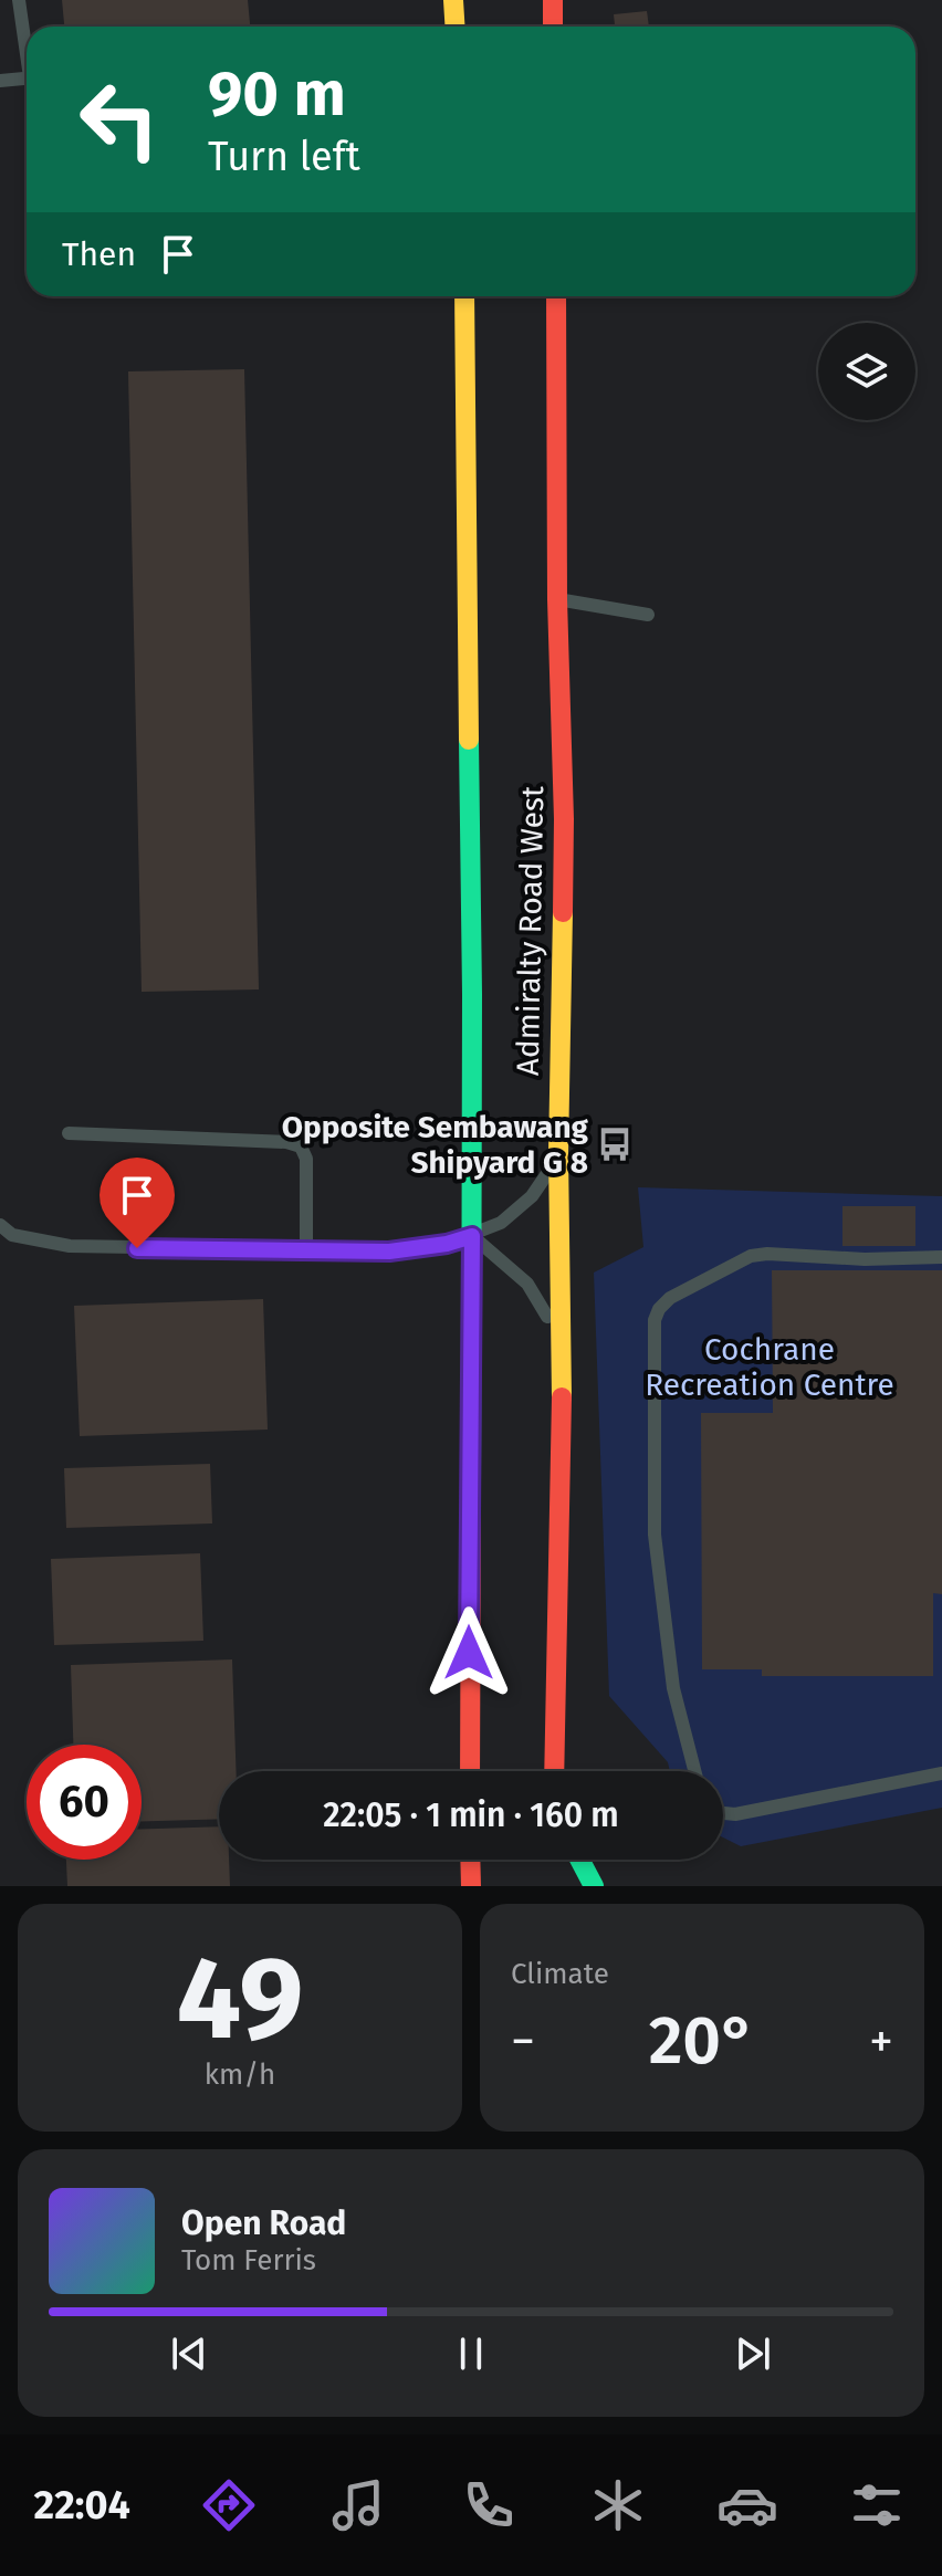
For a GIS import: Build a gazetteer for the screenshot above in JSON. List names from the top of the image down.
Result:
{
  "streets": {
    "main road": ["Admiralty Road West"]
  },
  "parks": ["Cochrane Recreation Centre"],
  "places": {
    "bus stop": ["Opposite Sembawang Shipyard G 8"]
  },
  "page": {
    "turn": ["90 m", "Turn left"],
    "then": "Then",
    "limit": "60",
    "trip": "22:05 · 1 min · 160 m",
    "tile": [
      ["49", "km/h"],
      "Climate"
    ],
    "heat": ["−", "20°", "+"],
    "song": ["Open Road", "Tom Ferris"],
    "tabs": "22:04"
  }
}
